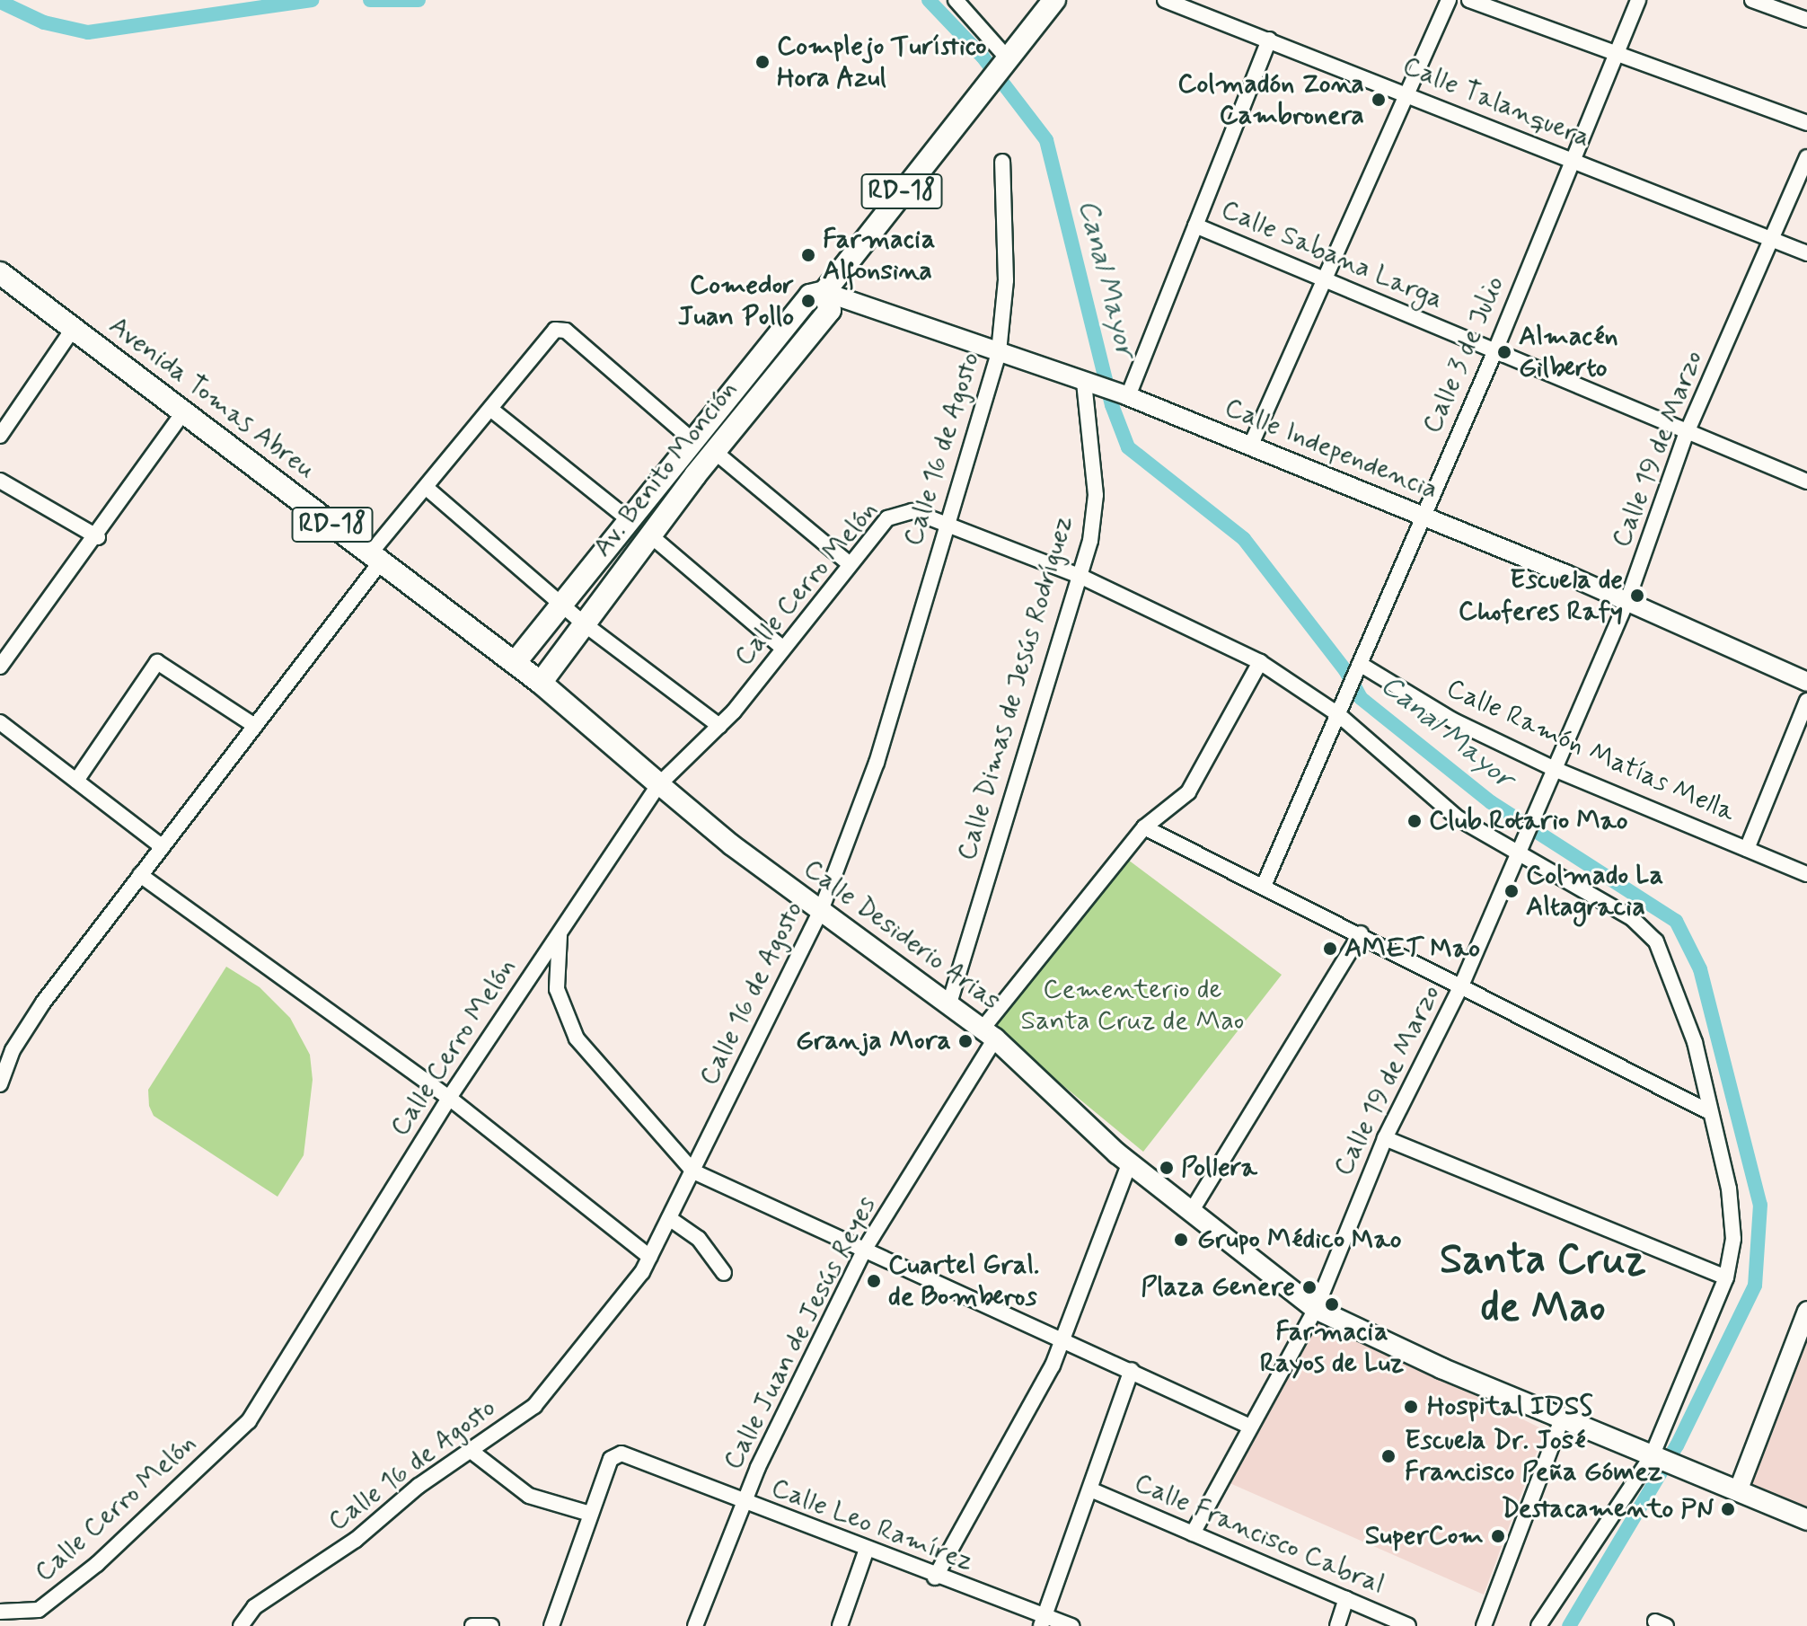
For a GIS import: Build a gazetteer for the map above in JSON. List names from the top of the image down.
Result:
{
  "streets": {
    "main road": [
      "RD-18",
      "Avenida Tomas Abreu",
      "Av. Benito Monción",
      "Calle Desiderio Arias"
    ],
    "street": [
      "Calle Talanquera",
      "Calle Sabana Larga",
      "Calle 3 de Julio",
      "Calle 16 de Agosto",
      "Calle Independencia",
      "Calle 19 de Marzo",
      "Calle Cerro Melón",
      "Calle Dimas de Jesús Rodríguez",
      "Calle Ramón Matías Mella",
      "Calle Juan de Jesús Reyes",
      "Calle Leo Ramírez",
      "Calle Francisco Cabral"
    ]
  },
  "crossings": [
    ["Calle Talanquera", "Calle 3 de Julio"],
    ["Calle Talanquera", "Calle 19 de Marzo"],
    ["Calle Sabana Larga", "Calle 3 de Julio"],
    ["Calle Sabana Larga", "Calle 19 de Marzo"],
    ["Calle 3 de Julio", "Calle Independencia"],
    ["Calle 3 de Julio", "Calle Ramón Matías Mella"],
    ["Avenida Tomas Abreu", "Av. Benito Monción"],
    ["Avenida Tomas Abreu", "Calle Cerro Melón"],
    ["Avenida Tomas Abreu", "Calle Desiderio Arias"],
    ["Calle 16 de Agosto", "Calle Independencia"],
    ["Calle 16 de Agosto", "Calle Cerro Melón"],
    ["Calle 16 de Agosto", "Calle Desiderio Arias"],
    ["Calle Independencia", "Calle 19 de Marzo"],
    ["Calle Independencia", "Av. Benito Monción"],
    ["Calle Independencia", "Calle Dimas de Jesús Rodríguez"],
    ["Calle 19 de Marzo", "Calle Ramón Matías Mella"],
    ["Calle 19 de Marzo", "Calle Desiderio Arias"],
    ["Calle 19 de Marzo", "Calle Francisco Cabral"],
    ["Calle Cerro Melón", "Calle Desiderio Arias"],
    ["Calle Dimas de Jesús Rodríguez", "Calle Desiderio Arias"],
    ["Calle Desiderio Arias", "Calle Juan de Jesús Reyes"],
    ["Calle Juan de Jesús Reyes", "Calle Leo Ramírez"]
  ],
  "districts": ["Santa Cruz de Mao"],
  "water": ["Canal Mayor"],
  "parks": ["Cementerio de Santa Cruz de Mao"],
  "places": [
    "Complejo Turístico Hora Azul",
    "Colmadón Zona Cambronera",
    "Farmacia Alfonsina",
    "Comedor Juan Pollo",
    "Almacén Gilberto",
    "Escuela de Choferes Rafy",
    "Club Rotario Mao",
    "Colmado La Altagracia",
    "AMET Mao",
    "Granja Mora",
    "Pollera",
    "Grupo Médico Mao",
    "Cuartel Gral. de Bomberos",
    "Plaza Genere",
    "Farmacia Rayos de Luz",
    "Hospital IDSS",
    "Escuela Dr. José Francisco Peña Gómez",
    "Destacamento PN",
    "SuperCom"
  ]
}
